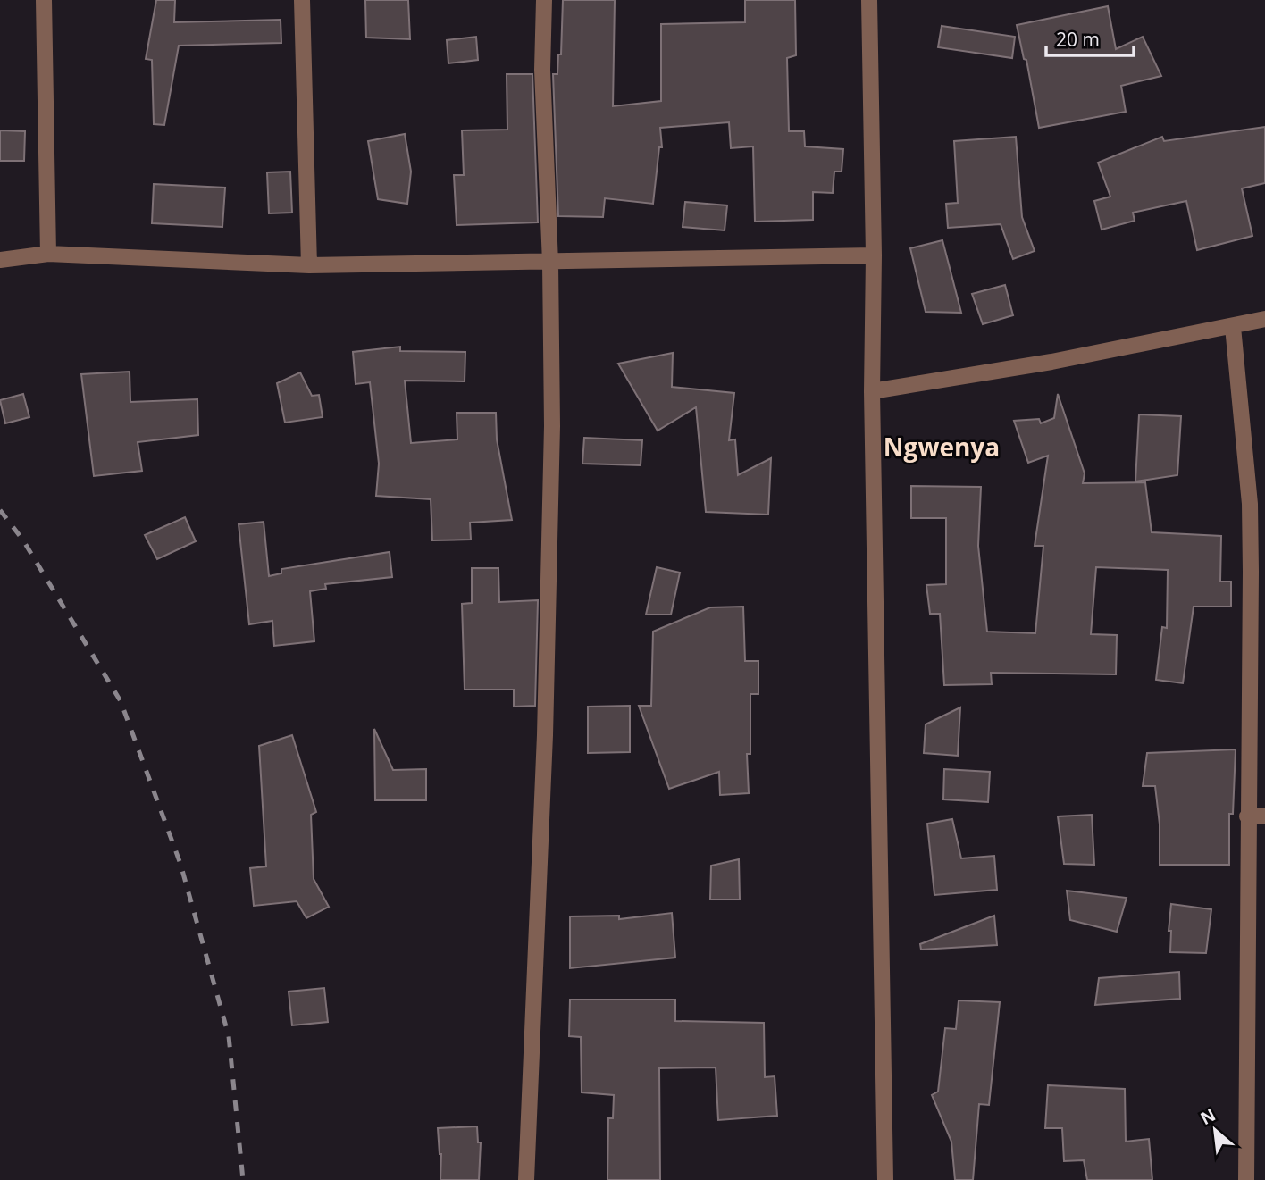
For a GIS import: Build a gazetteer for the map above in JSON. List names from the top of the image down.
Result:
{
  "districts": ["Ngwenya"],
  "scale_bar": "20 m",
  "north": "top left"
}
